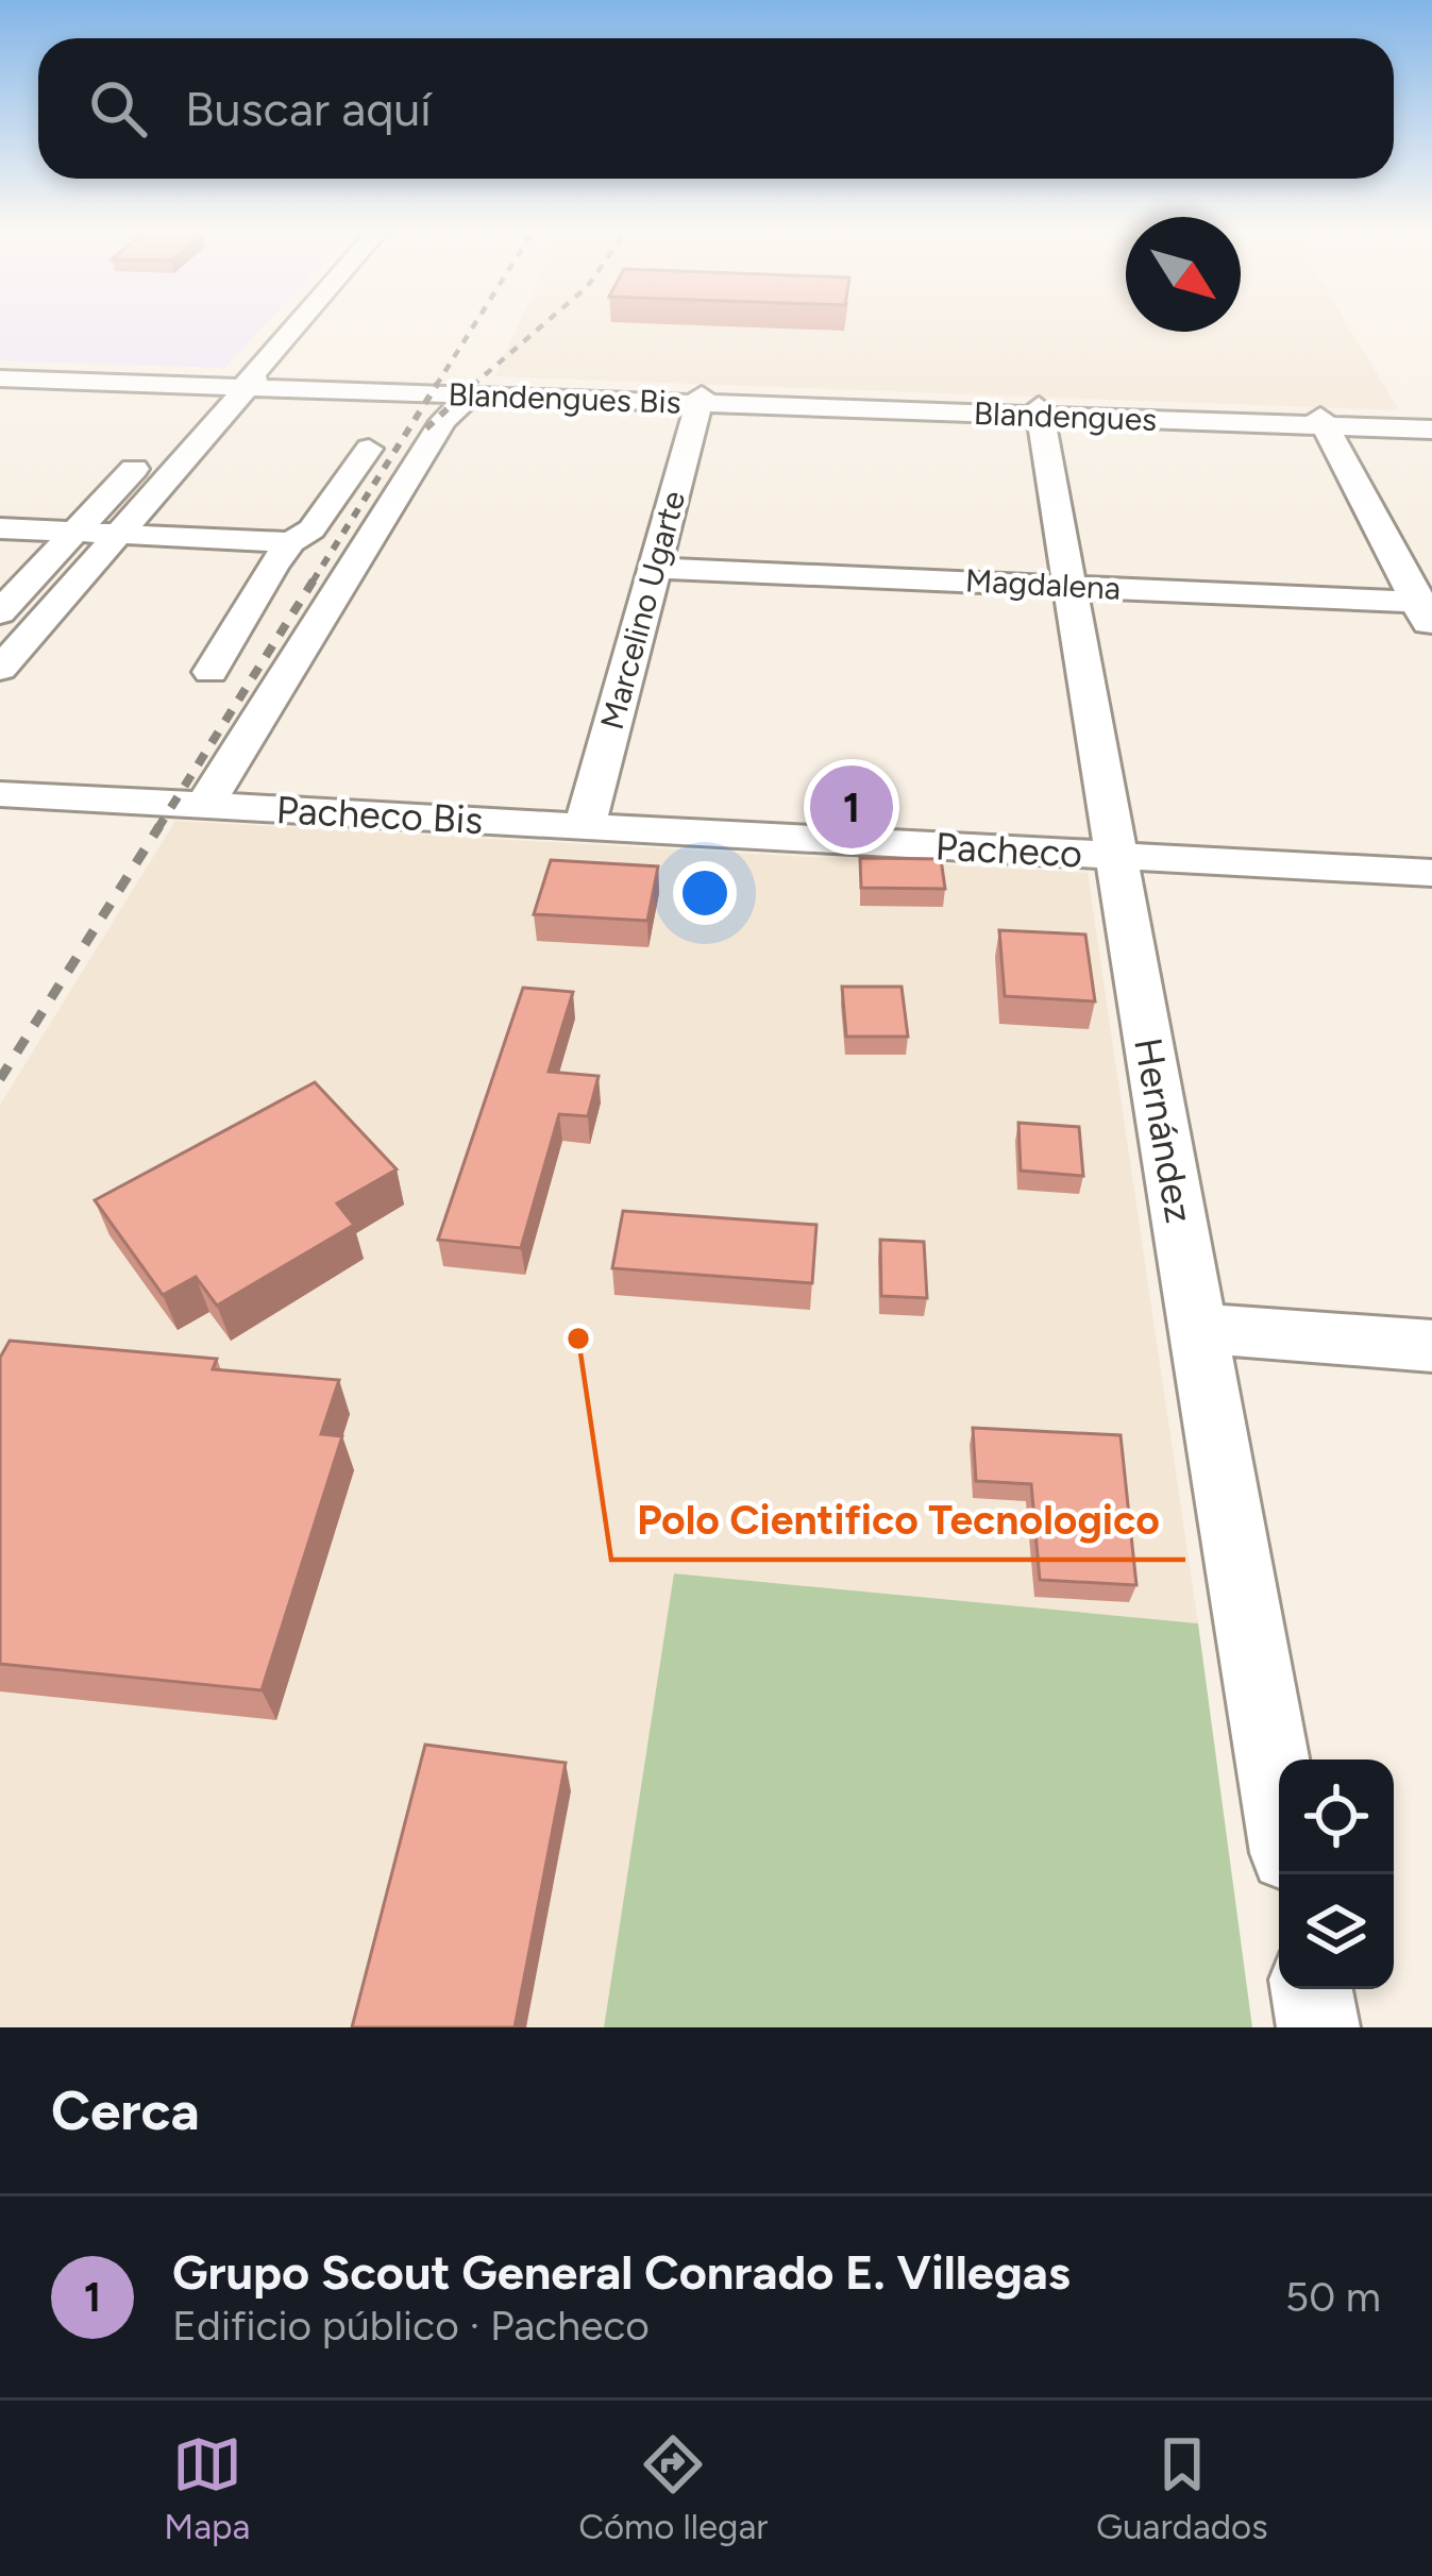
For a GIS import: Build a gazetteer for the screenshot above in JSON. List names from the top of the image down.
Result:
{
  "streets": {
    "street": [
      "Blandengues Bis",
      "Blandengues",
      "Magdalena",
      "Marcelino Ugarte",
      "Pacheco Bis",
      "Pacheco",
      "Hernández"
    ]
  },
  "crossings": [
    ["Blandengues Bis", "Blandengues"],
    ["Blandengues Bis", "Marcelino Ugarte"],
    ["Blandengues", "Marcelino Ugarte"],
    ["Blandengues", "Hernández"],
    ["Magdalena", "Marcelino Ugarte"],
    ["Magdalena", "Hernández"],
    ["Marcelino Ugarte", "Pacheco Bis"],
    ["Marcelino Ugarte", "Pacheco"],
    ["Pacheco Bis", "Pacheco"],
    ["Pacheco", "Hernández"]
  ],
  "places": ["Polo Cientifico Tecnologico"],
  "north": "bottom right",
  "page": {
    "search": "Buscar aquí",
    "pins": "1",
    "heading": "Cerca",
    "list": [
      {
        "mark": "1",
        "name": "Grupo Scout General Conrado E. Villegas",
        "note": "Edificio público · Pacheco",
        "value": "50 m"
      }
    ],
    "nav": ["Mapa", "Cómo llegar", "Guardados"]
  }
}
